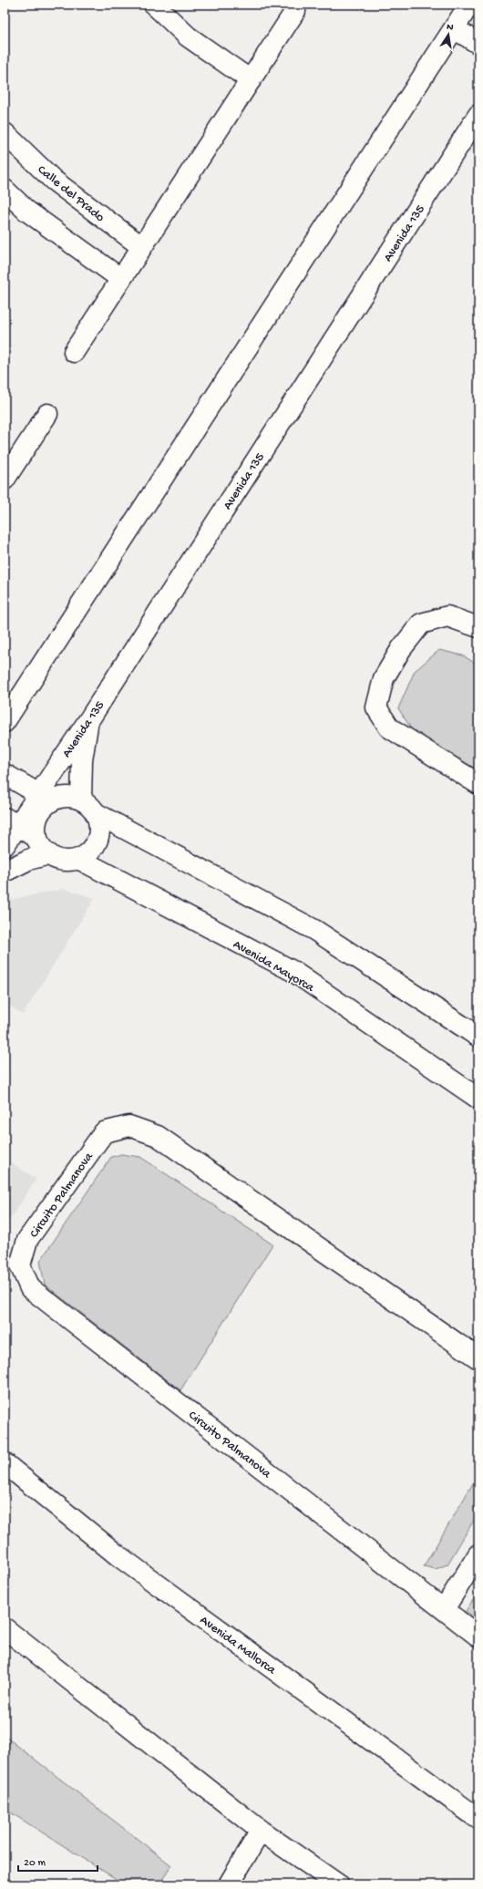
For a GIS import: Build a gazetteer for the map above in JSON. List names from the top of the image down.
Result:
{
  "streets": {
    "street": [
      "Calle del Prado",
      "Avenida 135",
      "Avenida Mayorca",
      "Circuito Palmanova",
      "Avenida Mallorca"
    ]
  },
  "crossings": [
    ["Avenida 135", "Avenida Mayorca"]
  ],
  "scale_bar": "20 m",
  "north": "top"
}
